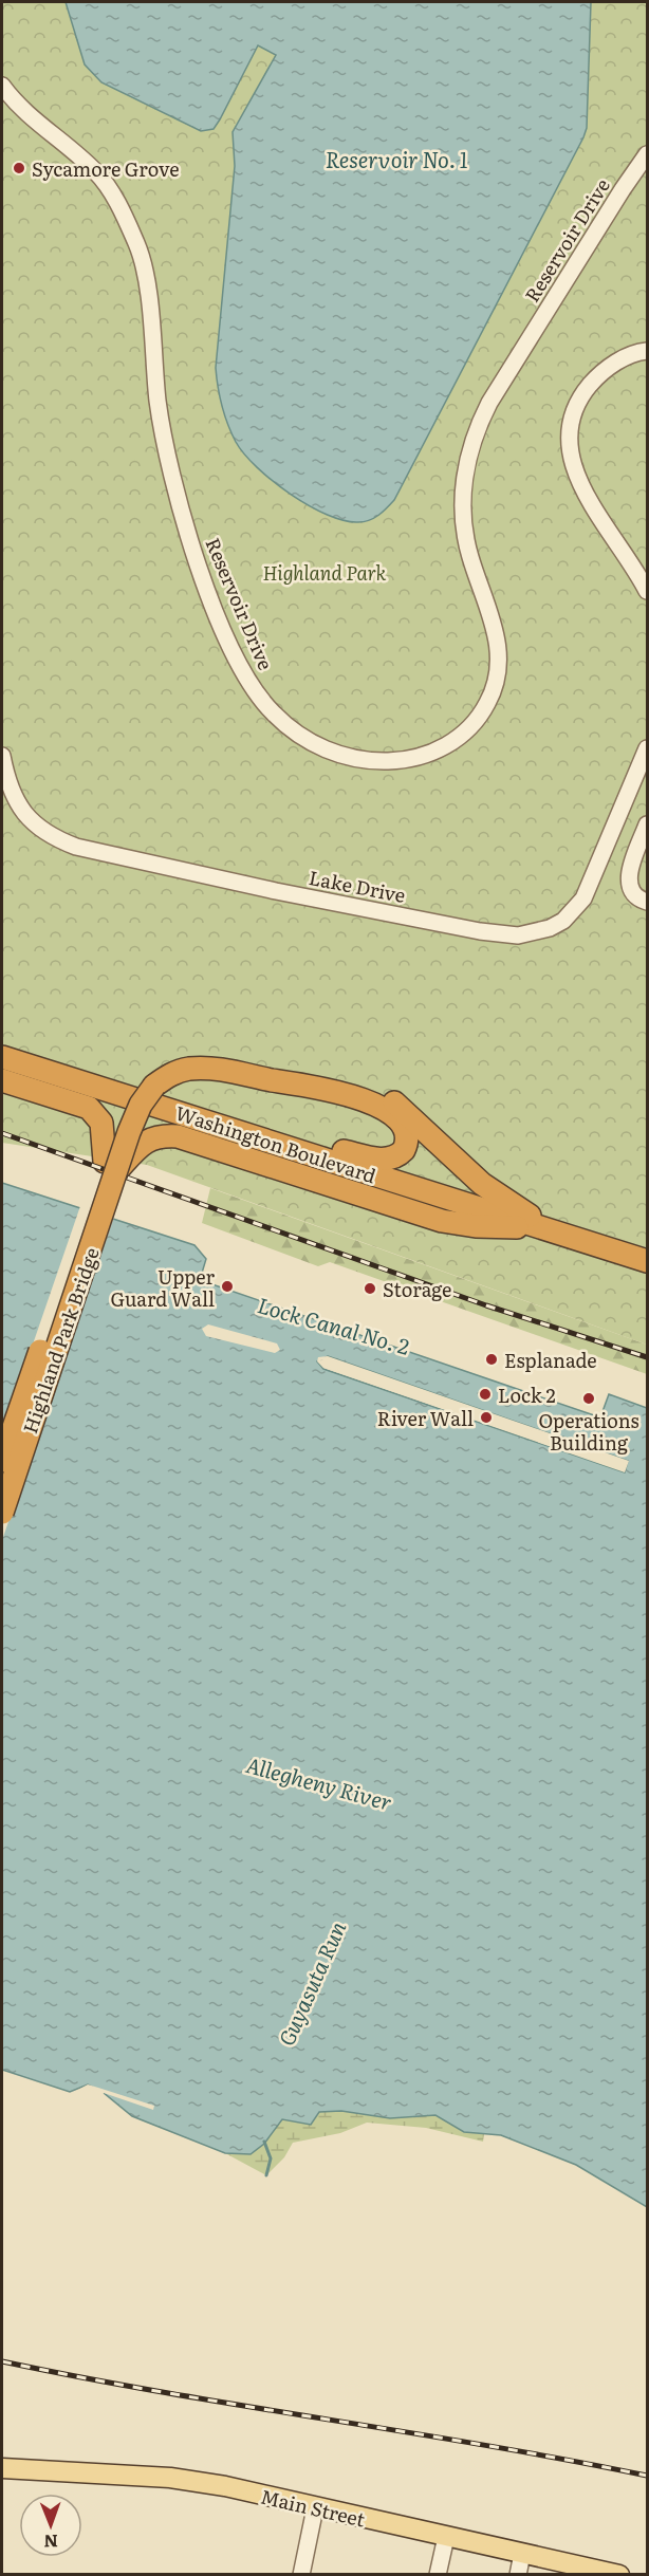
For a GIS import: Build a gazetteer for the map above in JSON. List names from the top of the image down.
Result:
{
  "streets": {
    "highway": ["Washington Boulevard", "Highland Park Bridge"],
    "main road": ["Main Street"],
    "street": ["Reservoir Drive", "Lake Drive"]
  },
  "water": [
    "Reservoir No. 1",
    "Lock Canal No. 2",
    "Allegheny River",
    "Guyasuta Run"
  ],
  "parks": ["Highland Park"],
  "places": [
    "Sycamore Grove",
    "Upper Guard Wall",
    "Storage",
    "Esplanade",
    "Lock 2",
    "Operations Building",
    "River Wall"
  ],
  "north": "bottom"
}
